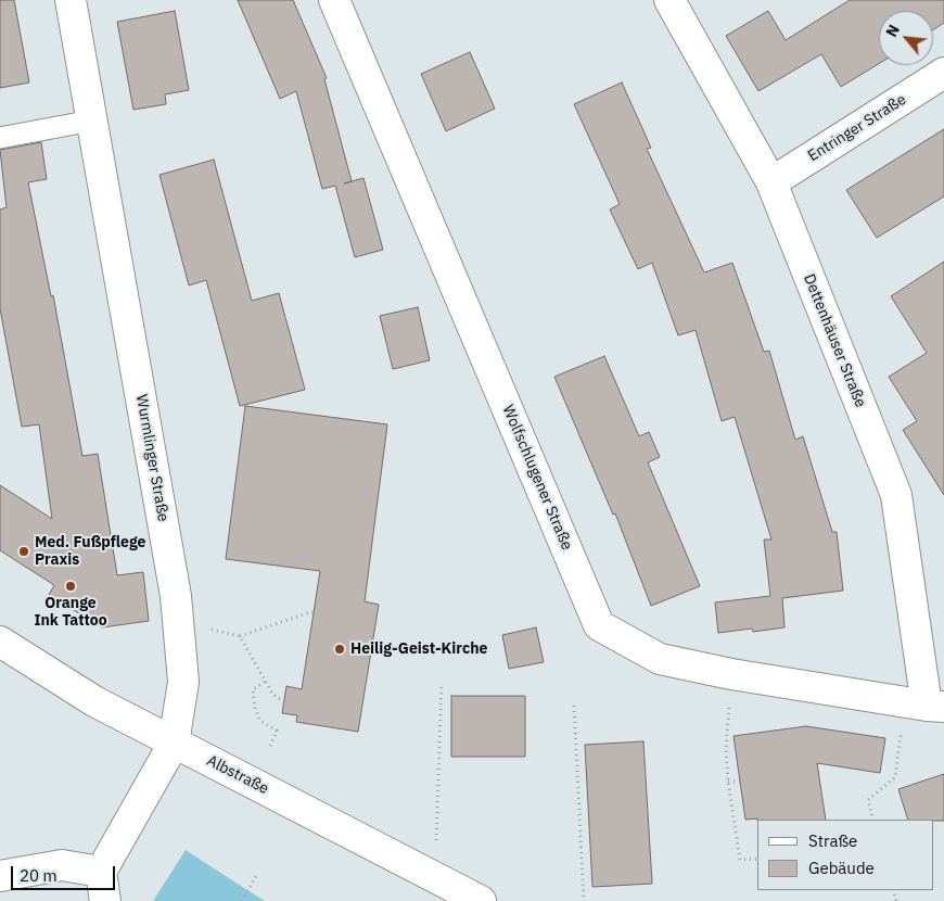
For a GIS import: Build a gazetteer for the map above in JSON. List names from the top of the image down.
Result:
{
  "streets": {
    "street": [
      "Entringer Straße",
      "Dettenhäuser Straße",
      "Wurmlinger Straße",
      "Wolfschlugener Straße",
      "Albstraße"
    ]
  },
  "crossings": [
    ["Entringer Straße", "Dettenhäuser Straße"],
    ["Dettenhäuser Straße", "Wolfschlugener Straße"],
    ["Wurmlinger Straße", "Albstraße"]
  ],
  "places": ["Med. Fußpflege Praxis", "Orange Ink Tattoo", "Heilig-Geist-Kirche"],
  "legend": ["Straße", "Gebäude"],
  "scale_bar": "20 m",
  "north": "top left"
}
